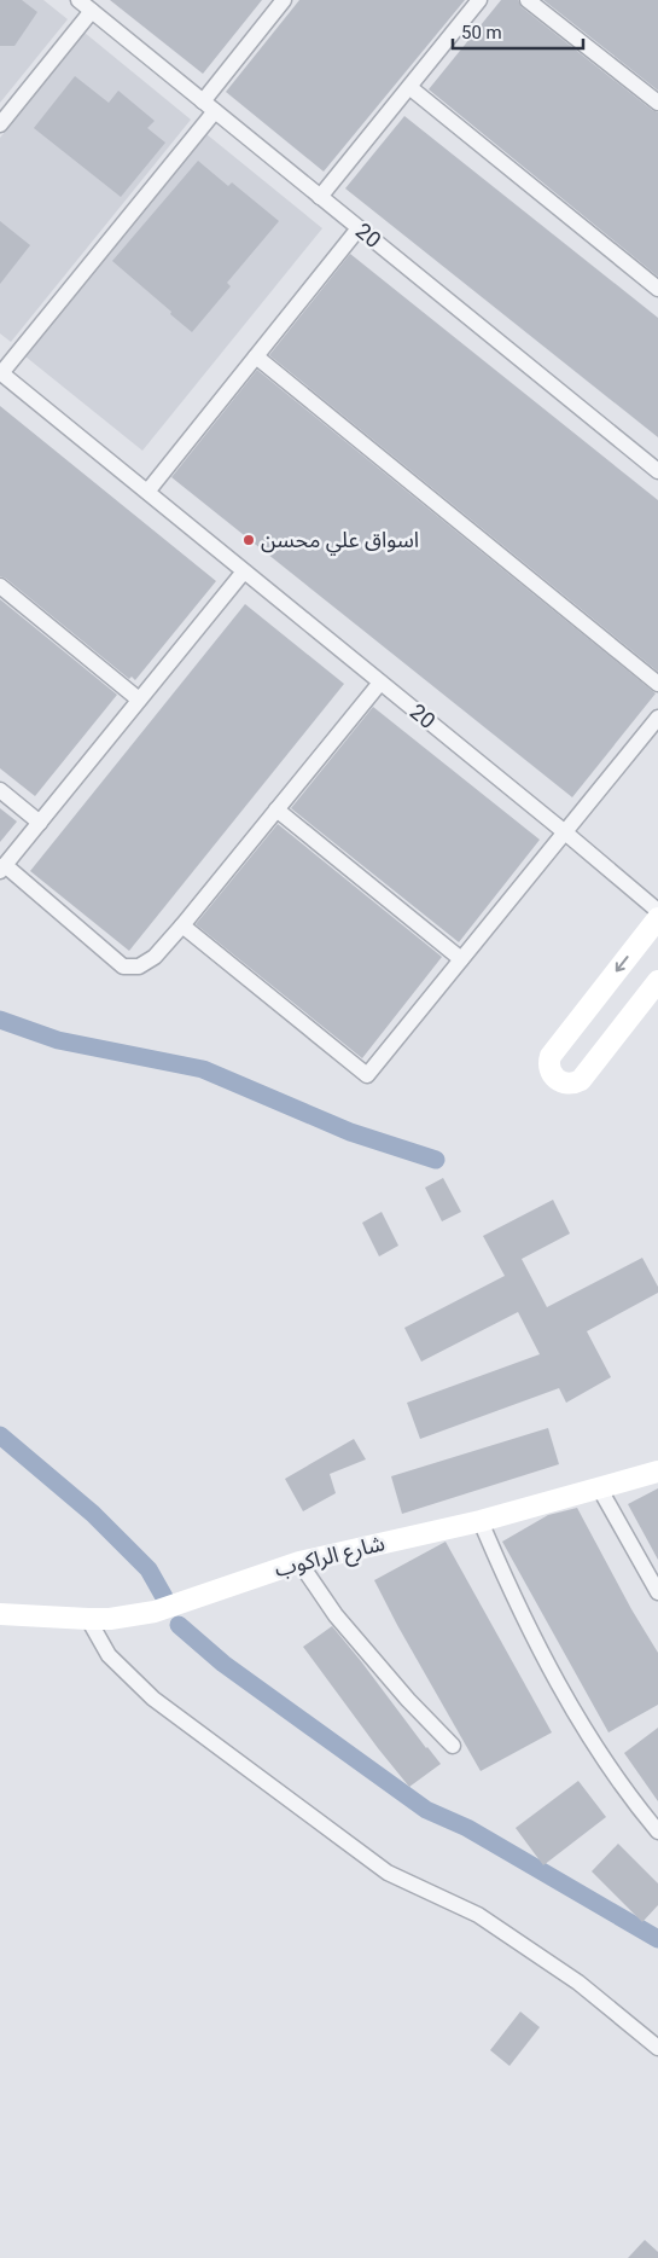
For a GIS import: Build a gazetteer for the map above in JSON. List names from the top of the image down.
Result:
{
  "streets": {
    "street": ["20", "شارع الراكوب"]
  },
  "places": ["اسواق علي محسن"],
  "scale_bar": "50 m"
}
